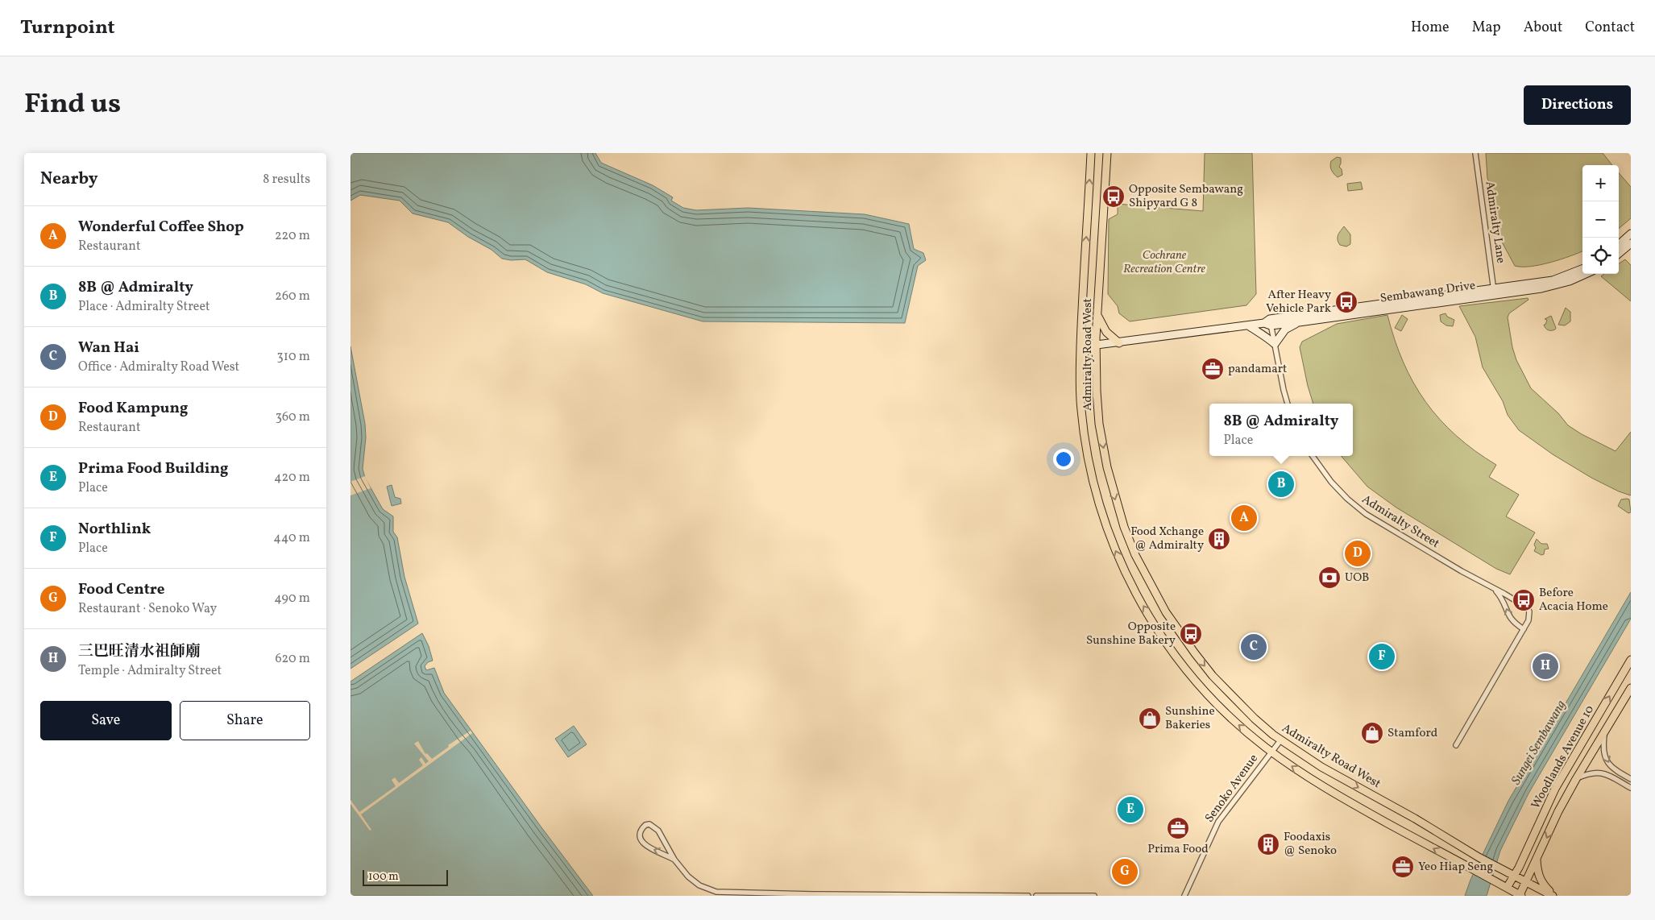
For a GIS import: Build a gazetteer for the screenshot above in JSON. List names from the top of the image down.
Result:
{
  "streets": {
    "main road": ["Sembawang Drive", "Admiralty Road West", "Woodlands Avenue 10"],
    "street": ["Admiralty Lane", "Admiralty Street", "Senoko Avenue"]
  },
  "crossings": [
    ["Admiralty Lane", "Sembawang Drive"],
    ["Sembawang Drive", "Admiralty Road West"],
    ["Admiralty Road West", "Woodlands Avenue 10"],
    ["Admiralty Road West", "Senoko Avenue"]
  ],
  "water": ["Sungei Sembawang"],
  "parks": ["Cochrane Recreation Centre"],
  "places": {
    "bus stop": [
      "Opposite Sembawang Shipyard G 8",
      "After Heavy Vehicle Park",
      "Before Acacia Home",
      "Opposite Sunshine Bakery"
    ],
    "office": ["pandamart", "Prima Food", "Yeo Hiap Seng"],
    "building": ["Food Xchange @ Admiralty", "Foodaxis @ Senoko"],
    "bank": ["UOB"],
    "shop": ["Sunshine Bakeries", "Stamford"]
  },
  "scale_bar": "100 m",
  "page": {
    "header": "Turnpoint",
    "nav": [
      "Home",
      "Map",
      "About",
      "Contact"
    ],
    "title": "Find us",
    "buttons": [
      "Directions",
      ["Save", "Share"]
    ],
    "heading": ["Nearby", "8 results"],
    "map_buttons": ["+", "−"],
    "list": [
      {
        "mark": "A",
        "name": "Wonderful Coffee Shop",
        "note": "Restaurant",
        "value": "220 m"
      },
      {
        "mark": "B",
        "name": "8B @ Admiralty",
        "note": "Place · Admiralty Street",
        "value": "260 m"
      },
      {
        "mark": "C",
        "name": "Wan Hai",
        "note": "Office · Admiralty Road West",
        "value": "310 m"
      },
      {
        "mark": "D",
        "name": "Food Kampung",
        "note": "Restaurant",
        "value": "360 m"
      },
      {
        "mark": "E",
        "name": "Prima Food Building",
        "note": "Place",
        "value": "420 m"
      },
      {
        "mark": "F",
        "name": "Northlink",
        "note": "Place",
        "value": "440 m"
      },
      {
        "mark": "G",
        "name": "Food Centre",
        "note": "Restaurant · Senoko Way",
        "value": "490 m"
      },
      {
        "mark": "H",
        "name": "三巴旺清水祖師廟",
        "note": "Temple · Admiralty Street",
        "value": "620 m"
      }
    ],
    "popup": ["8B @ Admiralty", "Place"],
    "pins": [
      "B",
      "A",
      "D",
      "C",
      "F",
      "H",
      "E",
      "G"
    ],
    "scale": "100 m"
  }
}
